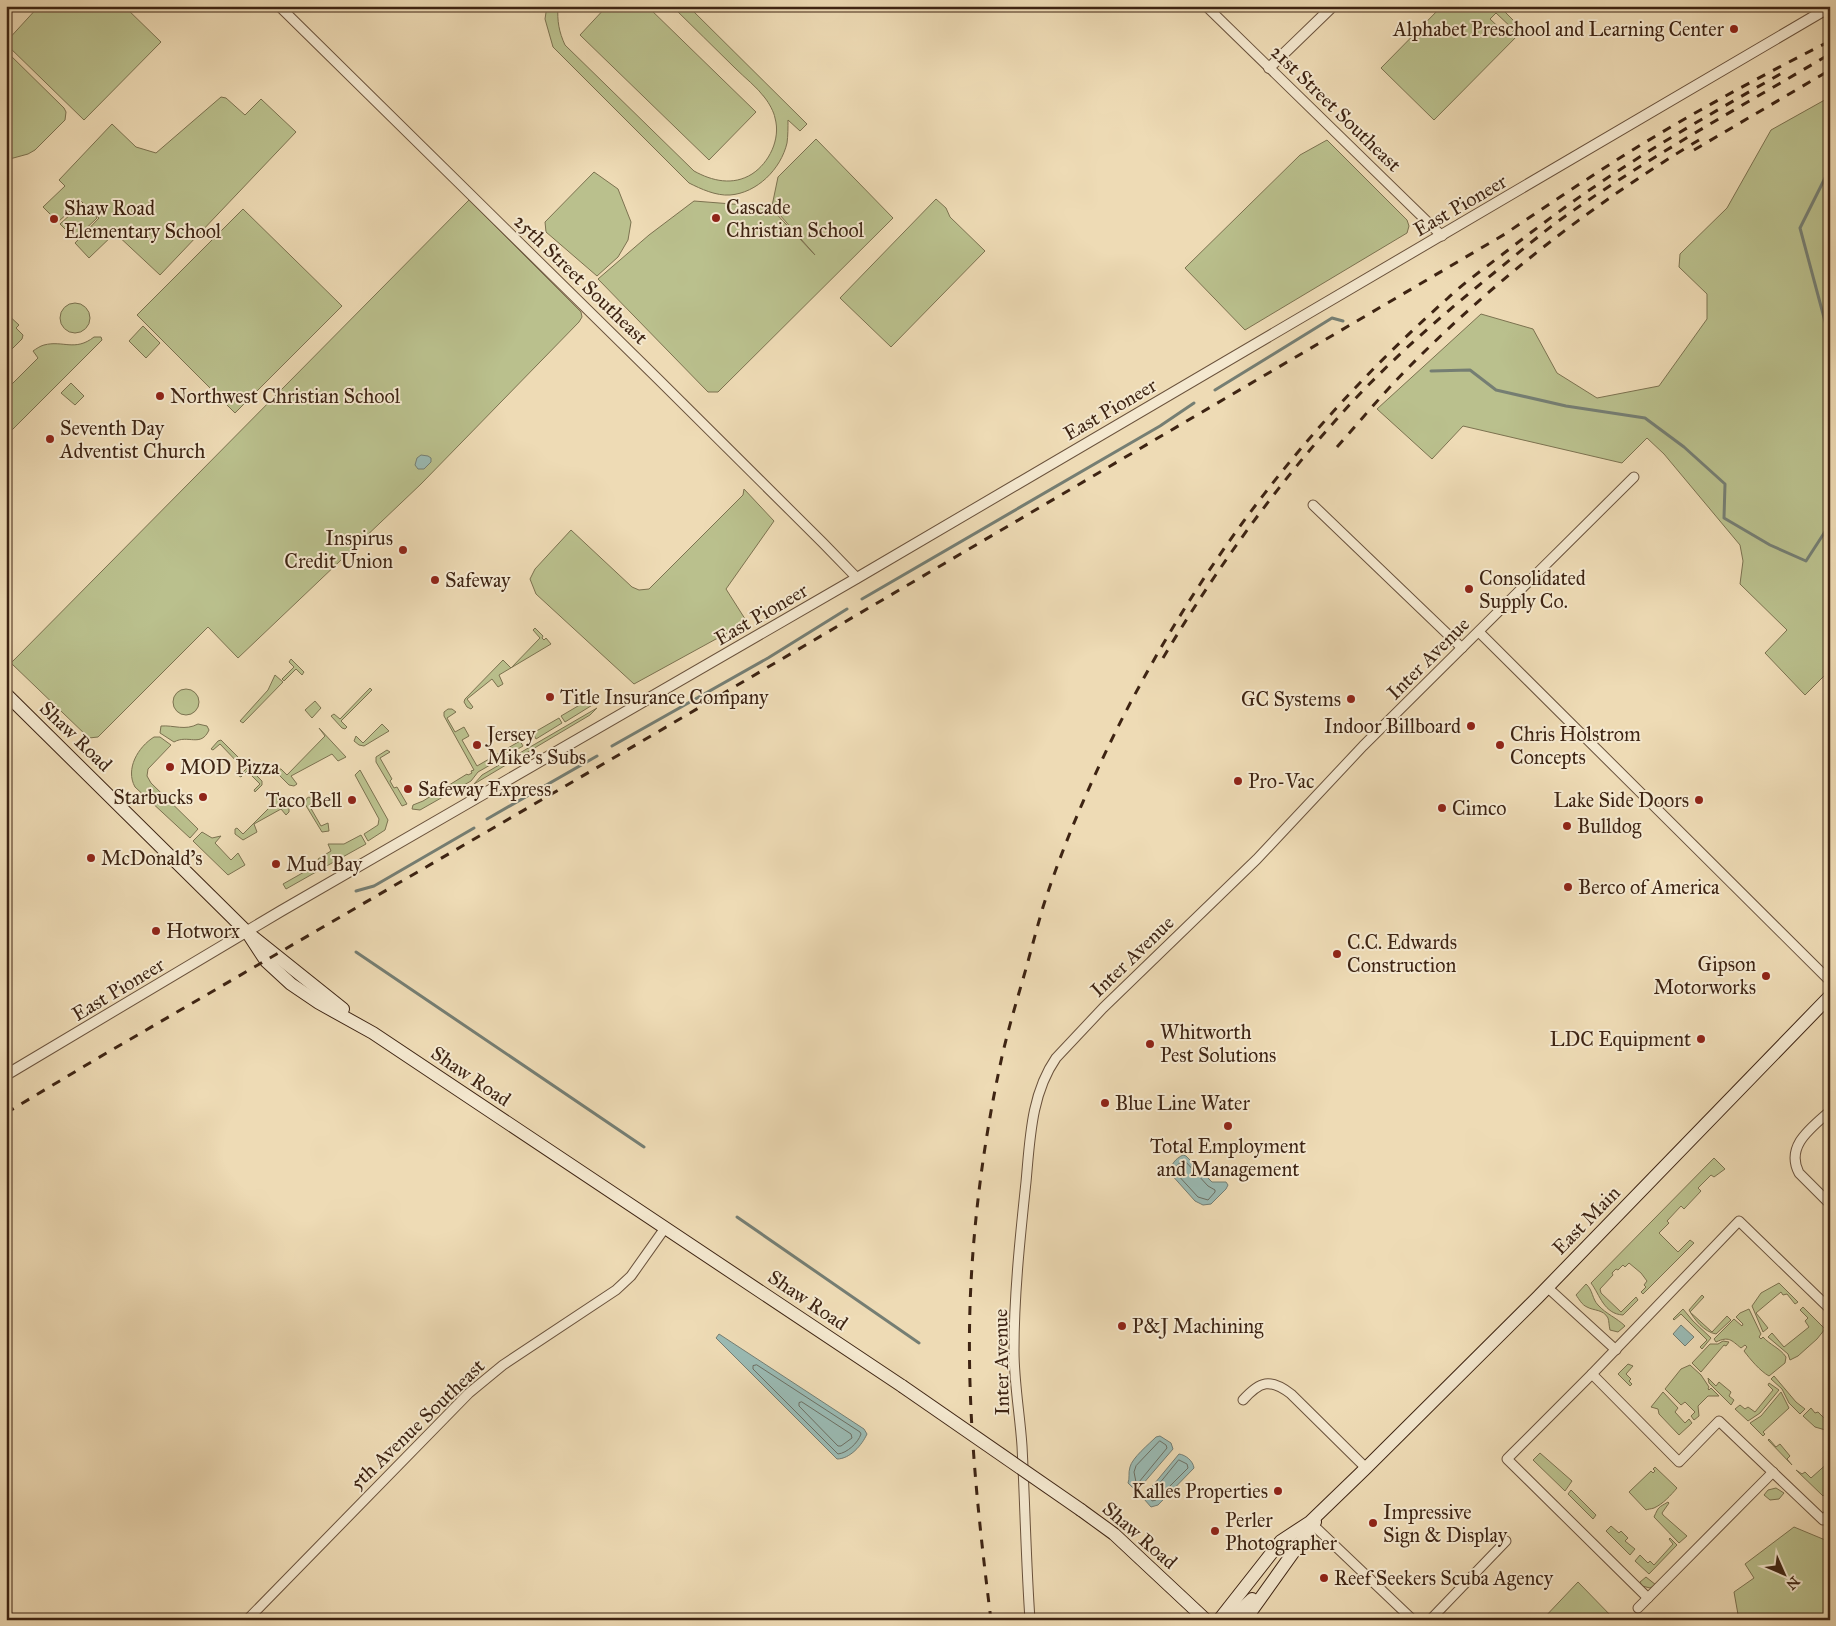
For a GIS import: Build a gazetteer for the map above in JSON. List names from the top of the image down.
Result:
{
  "streets": {
    "main road": ["Shaw Road", "East Main"],
    "street": [
      "21st Street Southeast",
      "East Pioneer",
      "25th Street Southeast",
      "Inter Avenue",
      "5th Avenue Southeast"
    ]
  },
  "crossings": [
    ["21st Street Southeast", "East Pioneer"],
    ["East Pioneer", "25th Street Southeast"],
    ["East Pioneer", "Shaw Road"],
    ["Shaw Road", "5th Avenue Southeast"]
  ],
  "places": [
    "Alphabet Preschool and Learning Center",
    "Cascade Christian School",
    "Shaw Road Elementary School",
    "Northwest Christian School",
    "Seventh Day Adventist Church",
    "Inspirus Credit Union",
    "Safeway",
    "Consolidated Supply Co.",
    "Title Insurance Company",
    "GC Systems",
    "Indoor Billboard",
    "Jersey Mike's Subs",
    "Chris Holstrom Concepts",
    "MOD Pizza",
    "Pro-Vac",
    "Safeway Express",
    "Starbucks",
    "Taco Bell",
    "Lake Side Doors",
    "Cimco",
    "Bulldog",
    "McDonald's",
    "Mud Bay",
    "Berco of America",
    "Hotworx",
    "C.C. Edwards Construction",
    "Gipson Motorworks",
    "LDC Equipment",
    "Whitworth Pest Solutions",
    "Blue Line Water",
    "Total Employment and Management",
    "P&J Machining",
    "Kalles Properties",
    "Impressive Sign & Display",
    "Perler Photographer",
    "Reef Seekers Scuba Agency"
  ],
  "north": "bottom right"
}
